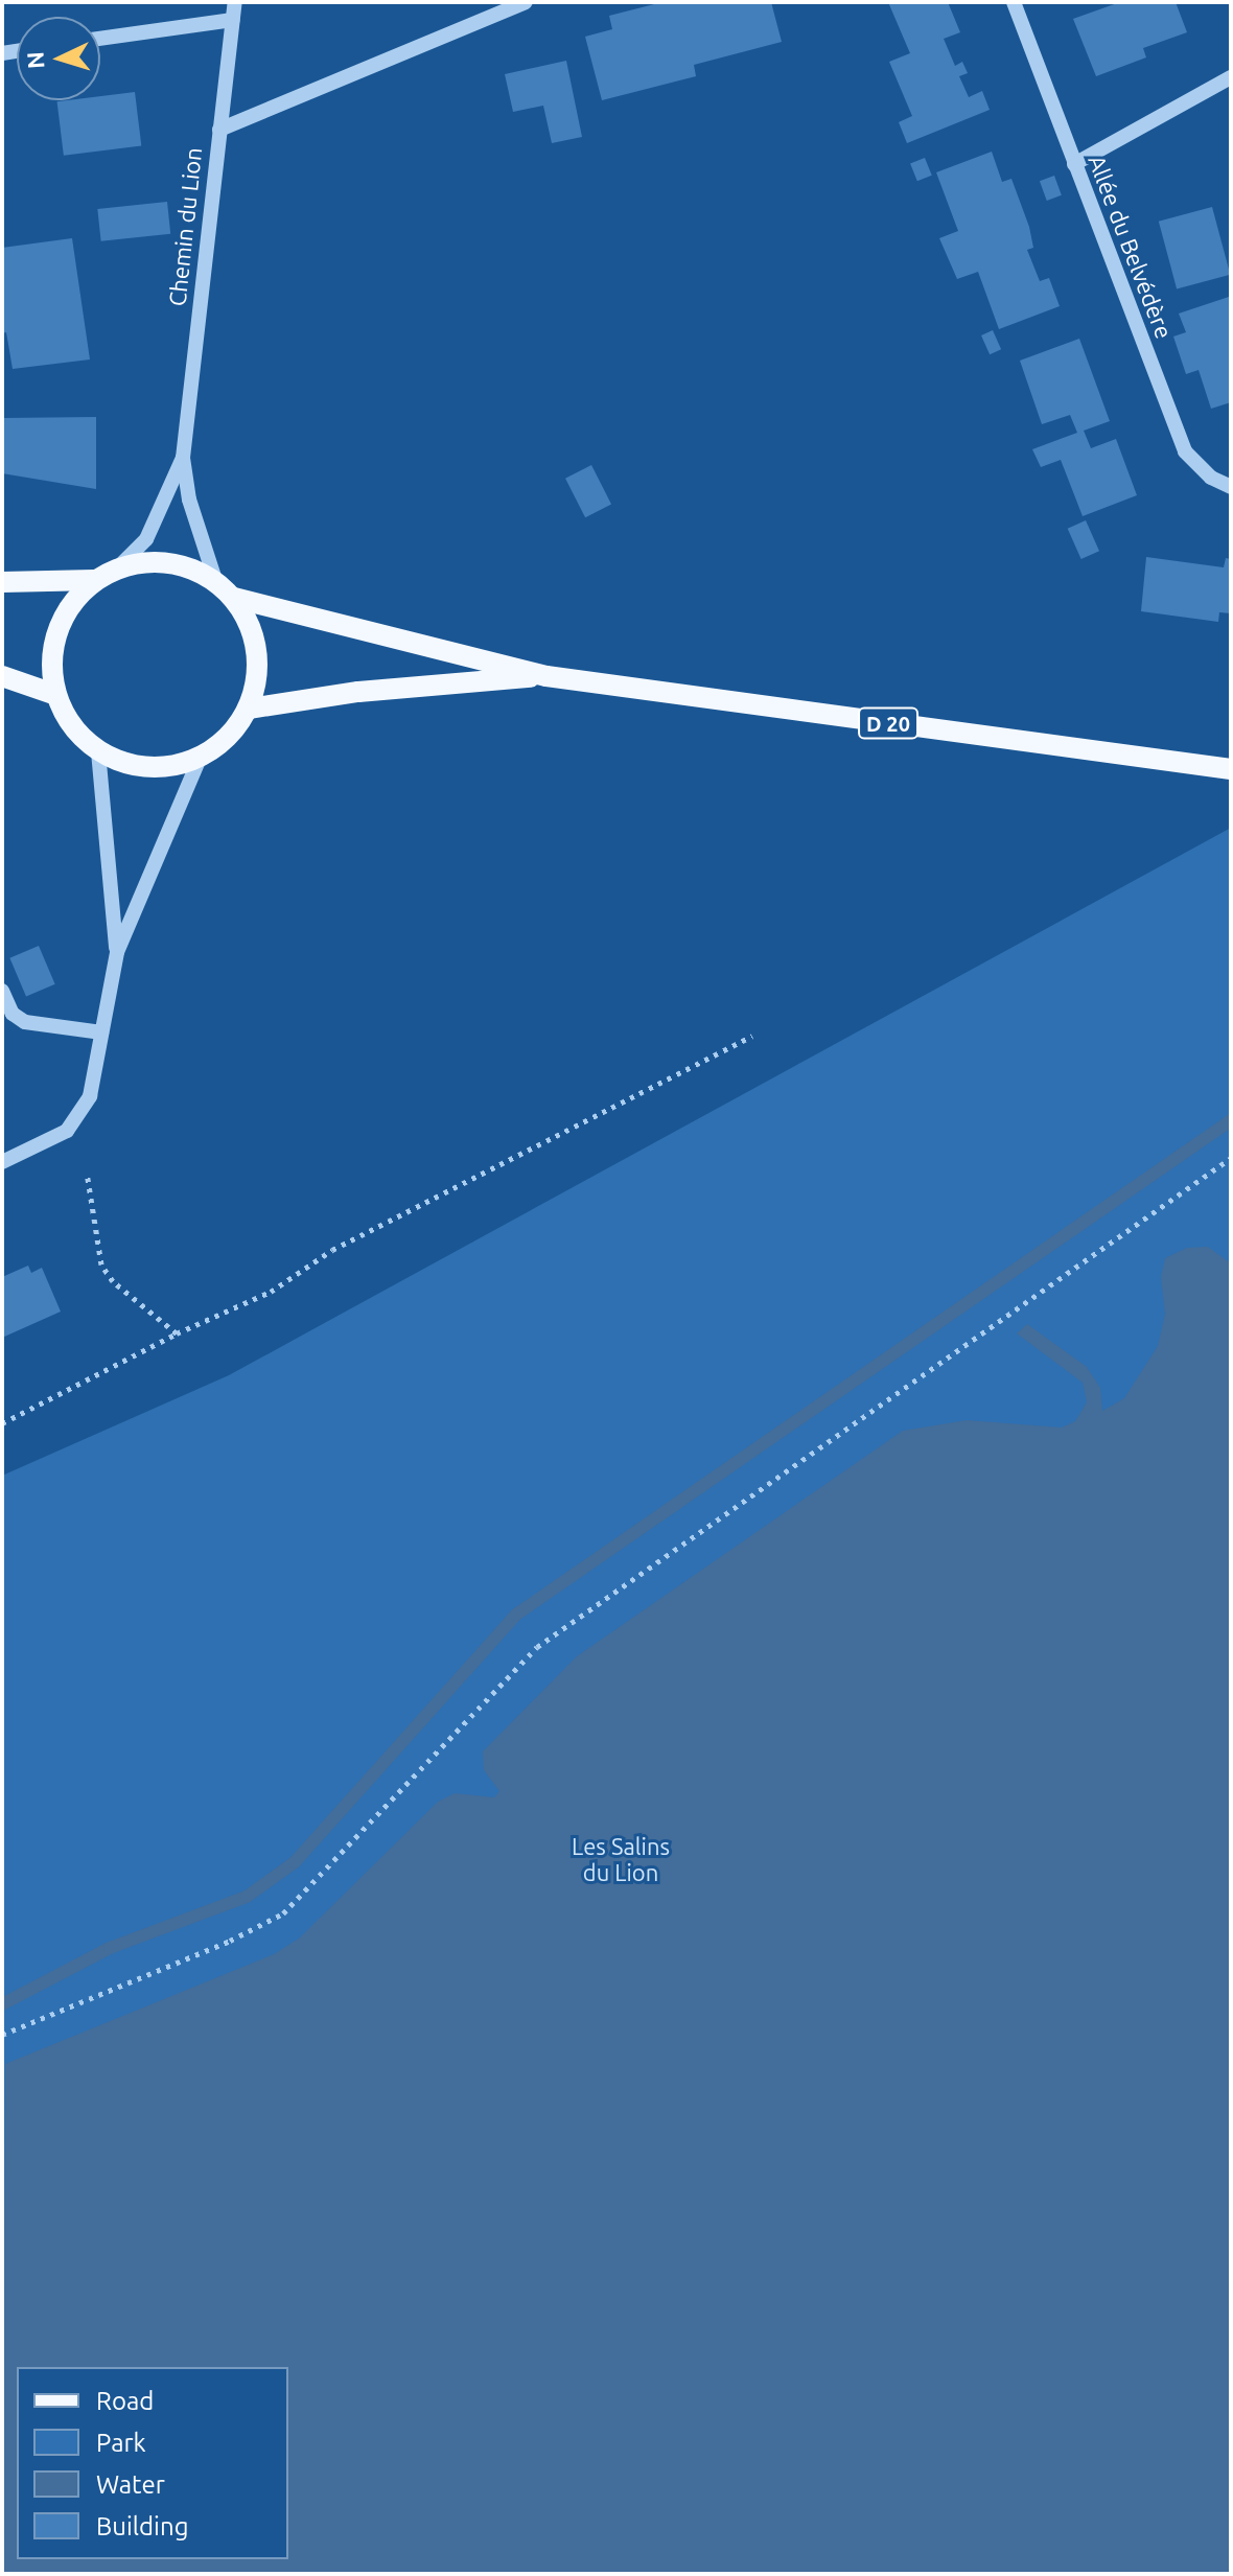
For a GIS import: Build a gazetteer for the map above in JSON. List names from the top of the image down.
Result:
{
  "streets": {
    "main road": ["D 20"],
    "street": ["Chemin du Lion", "Allée du Belvédère"]
  },
  "crossings": [
    ["Chemin du Lion", "D 20"]
  ],
  "parks": ["Les Salins du Lion"],
  "legend": [
    "Road",
    "Park",
    "Water",
    "Building"
  ],
  "north": "left"
}
